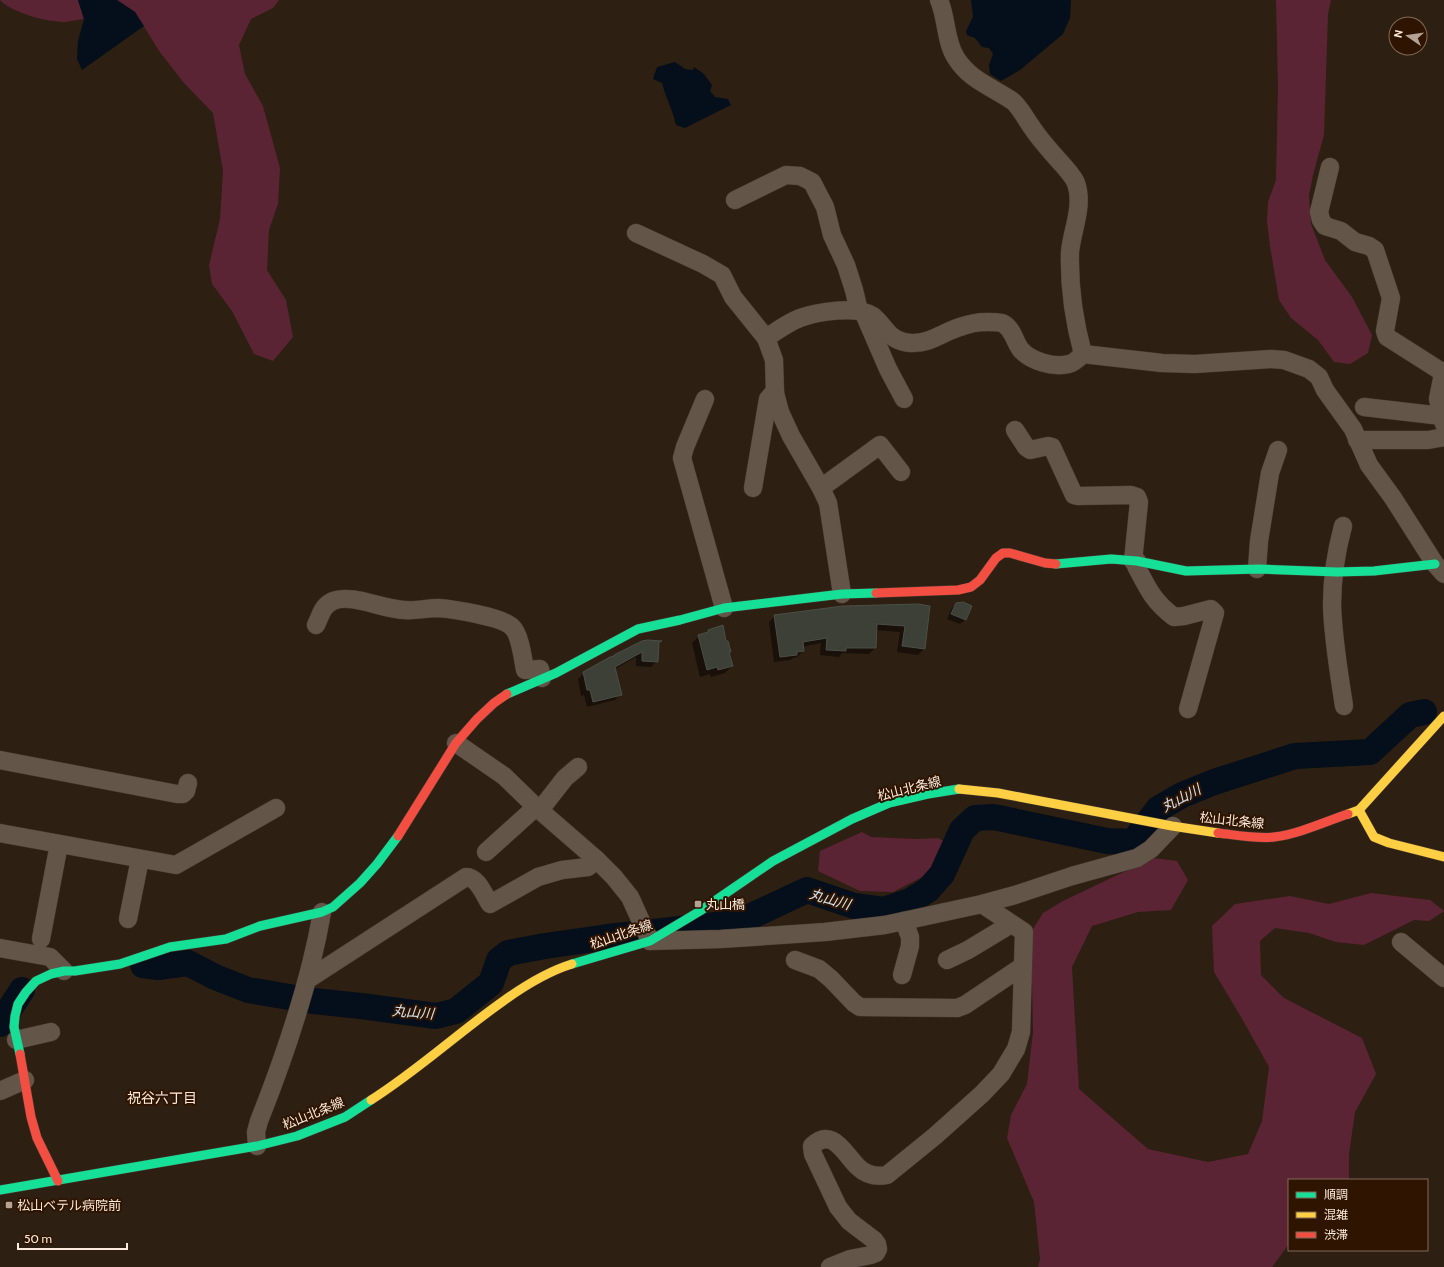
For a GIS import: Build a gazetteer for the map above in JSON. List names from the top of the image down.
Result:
{
  "streets": {
    "street": ["松山北条線"]
  },
  "districts": ["祝谷六丁目"],
  "water": ["丸山川"],
  "places": {
    "transit": ["丸山橋", "松山ベテル病院前"]
  },
  "legend": ["順調", "混雑", "渋滞"],
  "scale_bar": "50 m",
  "north": "left"
}
